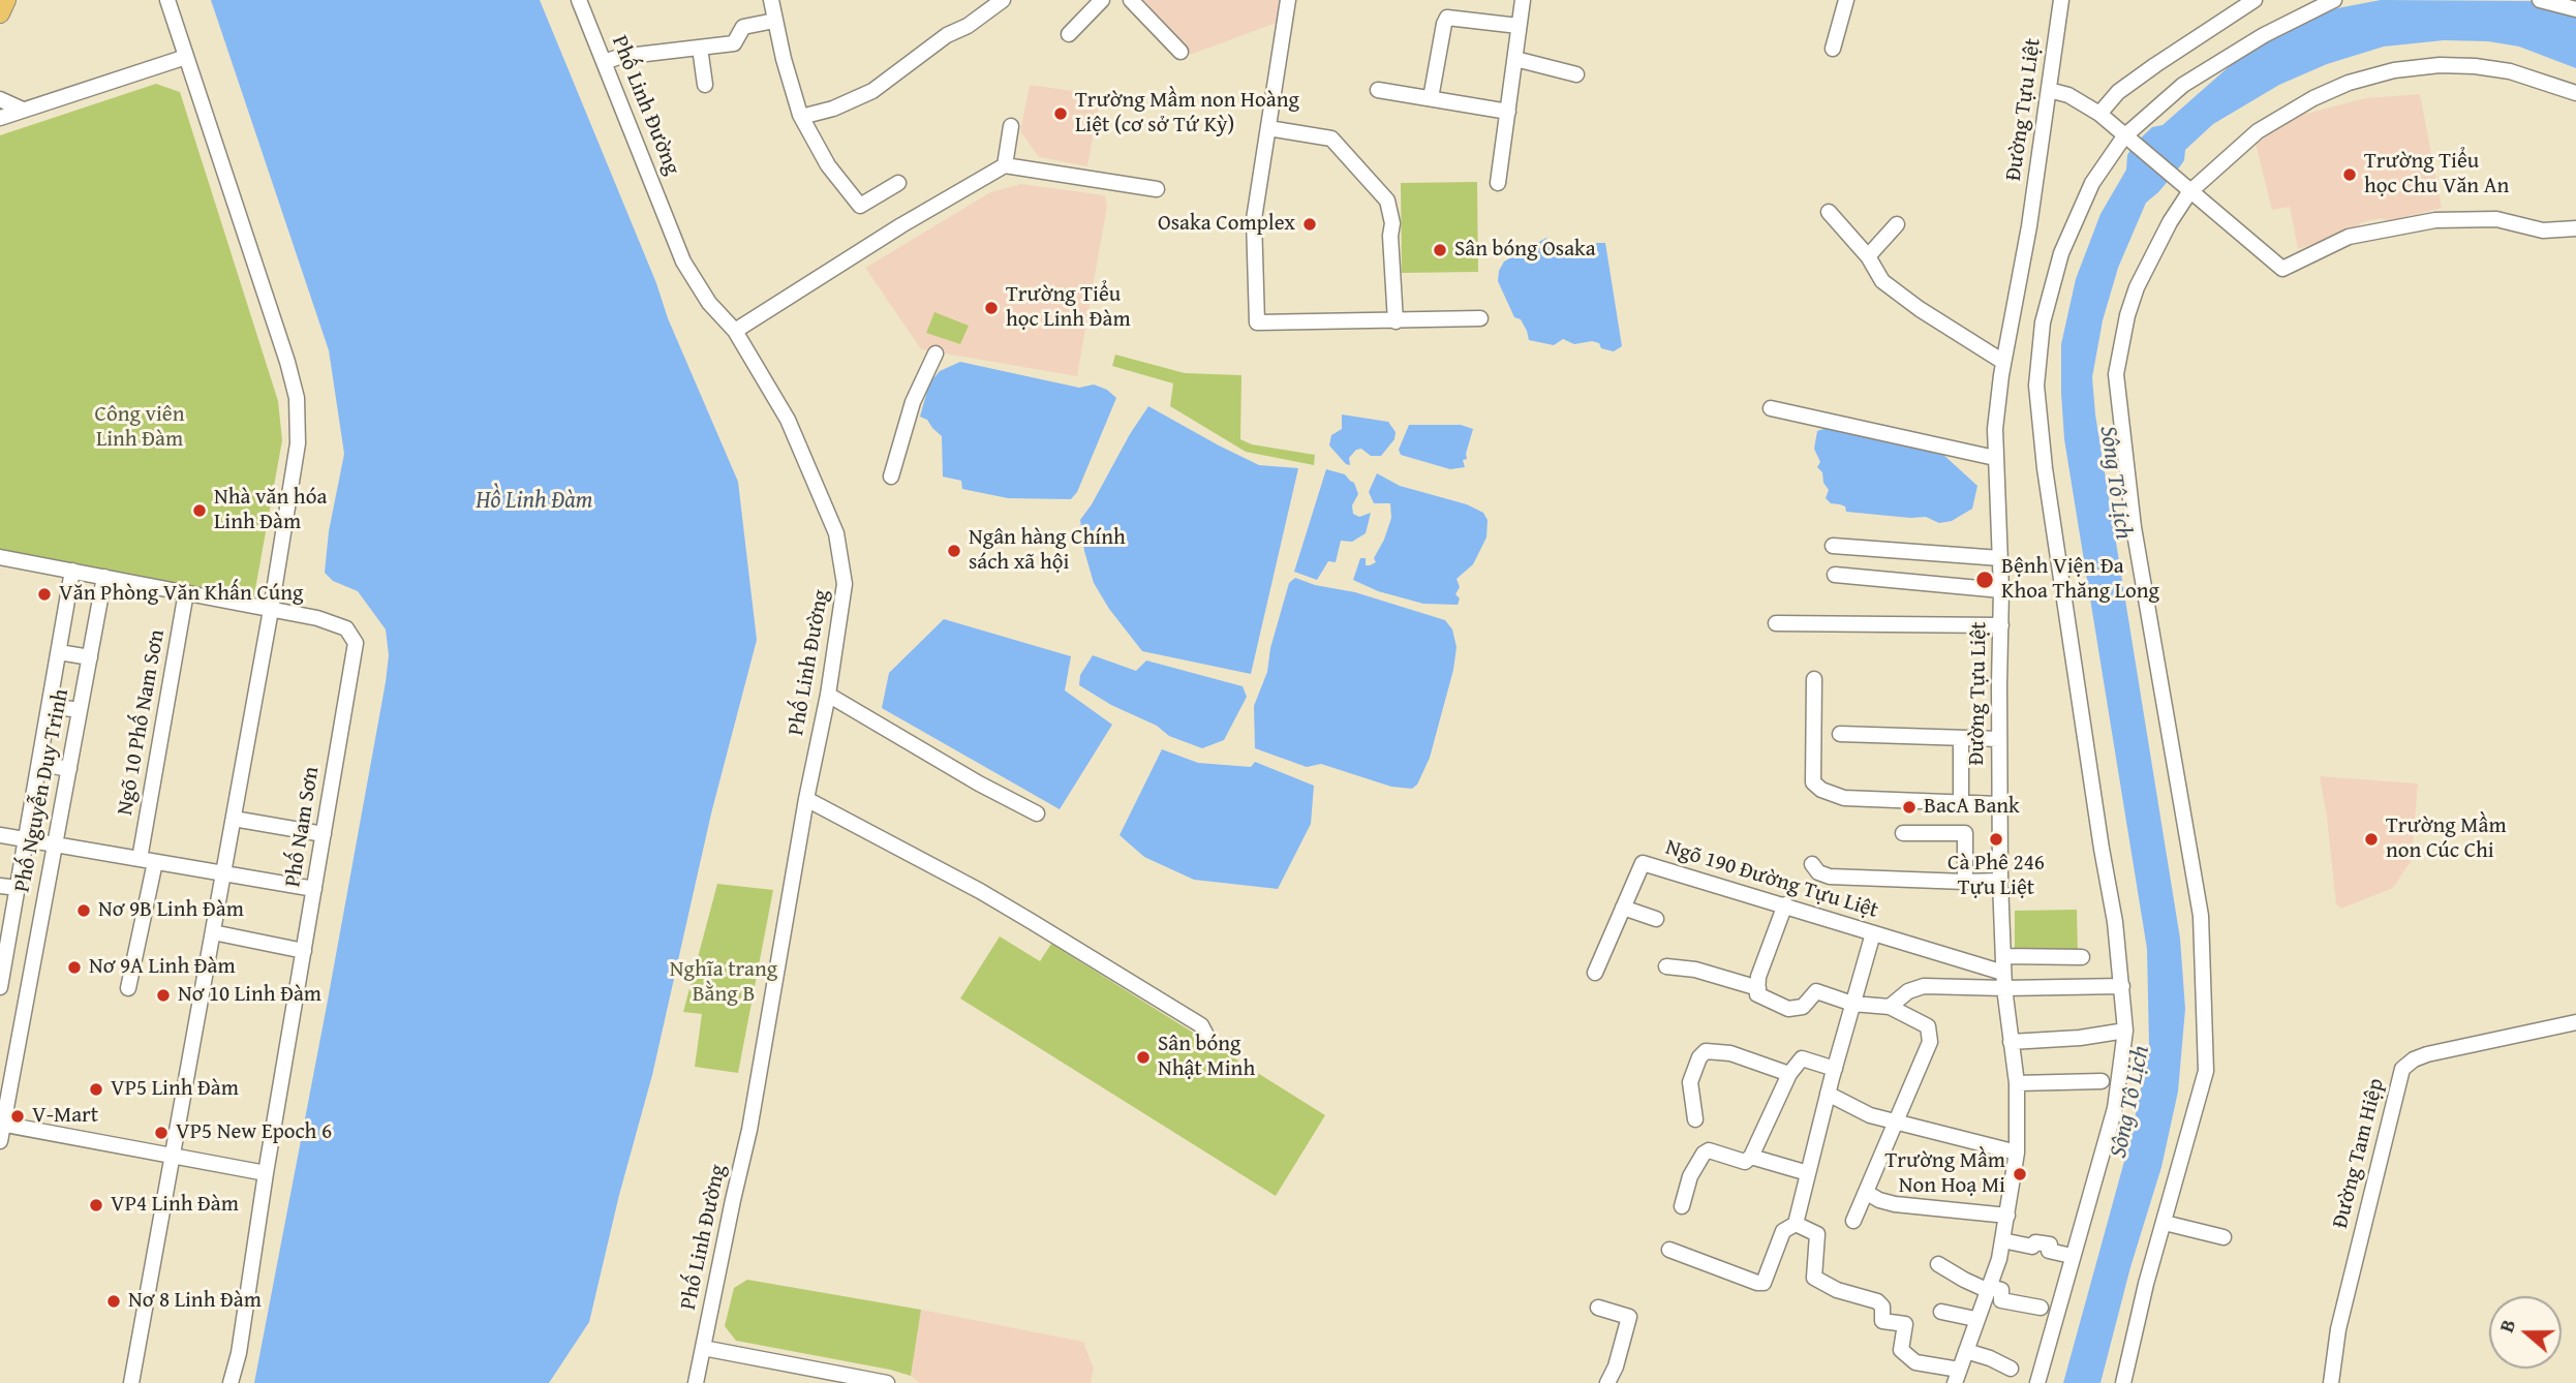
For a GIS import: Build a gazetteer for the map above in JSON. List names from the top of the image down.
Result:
{
  "streets": {
    "street": [
      "Phố Linh Đường",
      "Đường Tựu Liệt",
      "Ngõ 10 Phố Nam Sơn",
      "Phố Nguyễn Duy Trinh",
      "Phố Nam Sơn",
      "Ngõ 190 Đường Tựu Liệt",
      "Đường Tam Hiệp"
    ]
  },
  "crossings": [
    ["Đường Tựu Liệt", "Ngõ 190 Đường Tựu Liệt"],
    ["Ngõ 10 Phố Nam Sơn", "Phố Nam Sơn"],
    ["Phố Nguyễn Duy Trinh", "Phố Nam Sơn"]
  ],
  "water": ["Sông Tô Lịch", "Hồ Linh Đàm"],
  "parks": ["Công viên Linh Đàm", "Nghĩa trang Bằng B"],
  "places": [
    "Trường Mầm non Hoàng Liệt (cơ sở Tứ Kỳ)",
    "Trường Tiểu học Chu Văn An",
    "Osaka Complex",
    "Sân bóng Osaka",
    "Trường Tiểu học Linh Đàm",
    "Nhà văn hóa Linh Đàm",
    "Ngân hàng Chính sách xã hội",
    "Bệnh Viện Đa Khoa Thăng Long",
    "Văn Phòng Văn Khấn Cúng",
    "BacA Bank",
    "Cà Phê 246 Tựu Liệt",
    "Trường Mầm non Cúc Chi",
    "Nơ 9B Linh Đàm",
    "Nơ 9A Linh Đàm",
    "Nơ 10 Linh Đàm",
    "Sân bóng Nhật Minh",
    "VP5 Linh Đàm",
    "V-Mart",
    "VP5 New Epoch 6",
    "Trường Mầm Non Hoạ Mi",
    "VP4 Linh Đàm",
    "Nơ 8 Linh Đàm"
  ],
  "north": "left"
}
